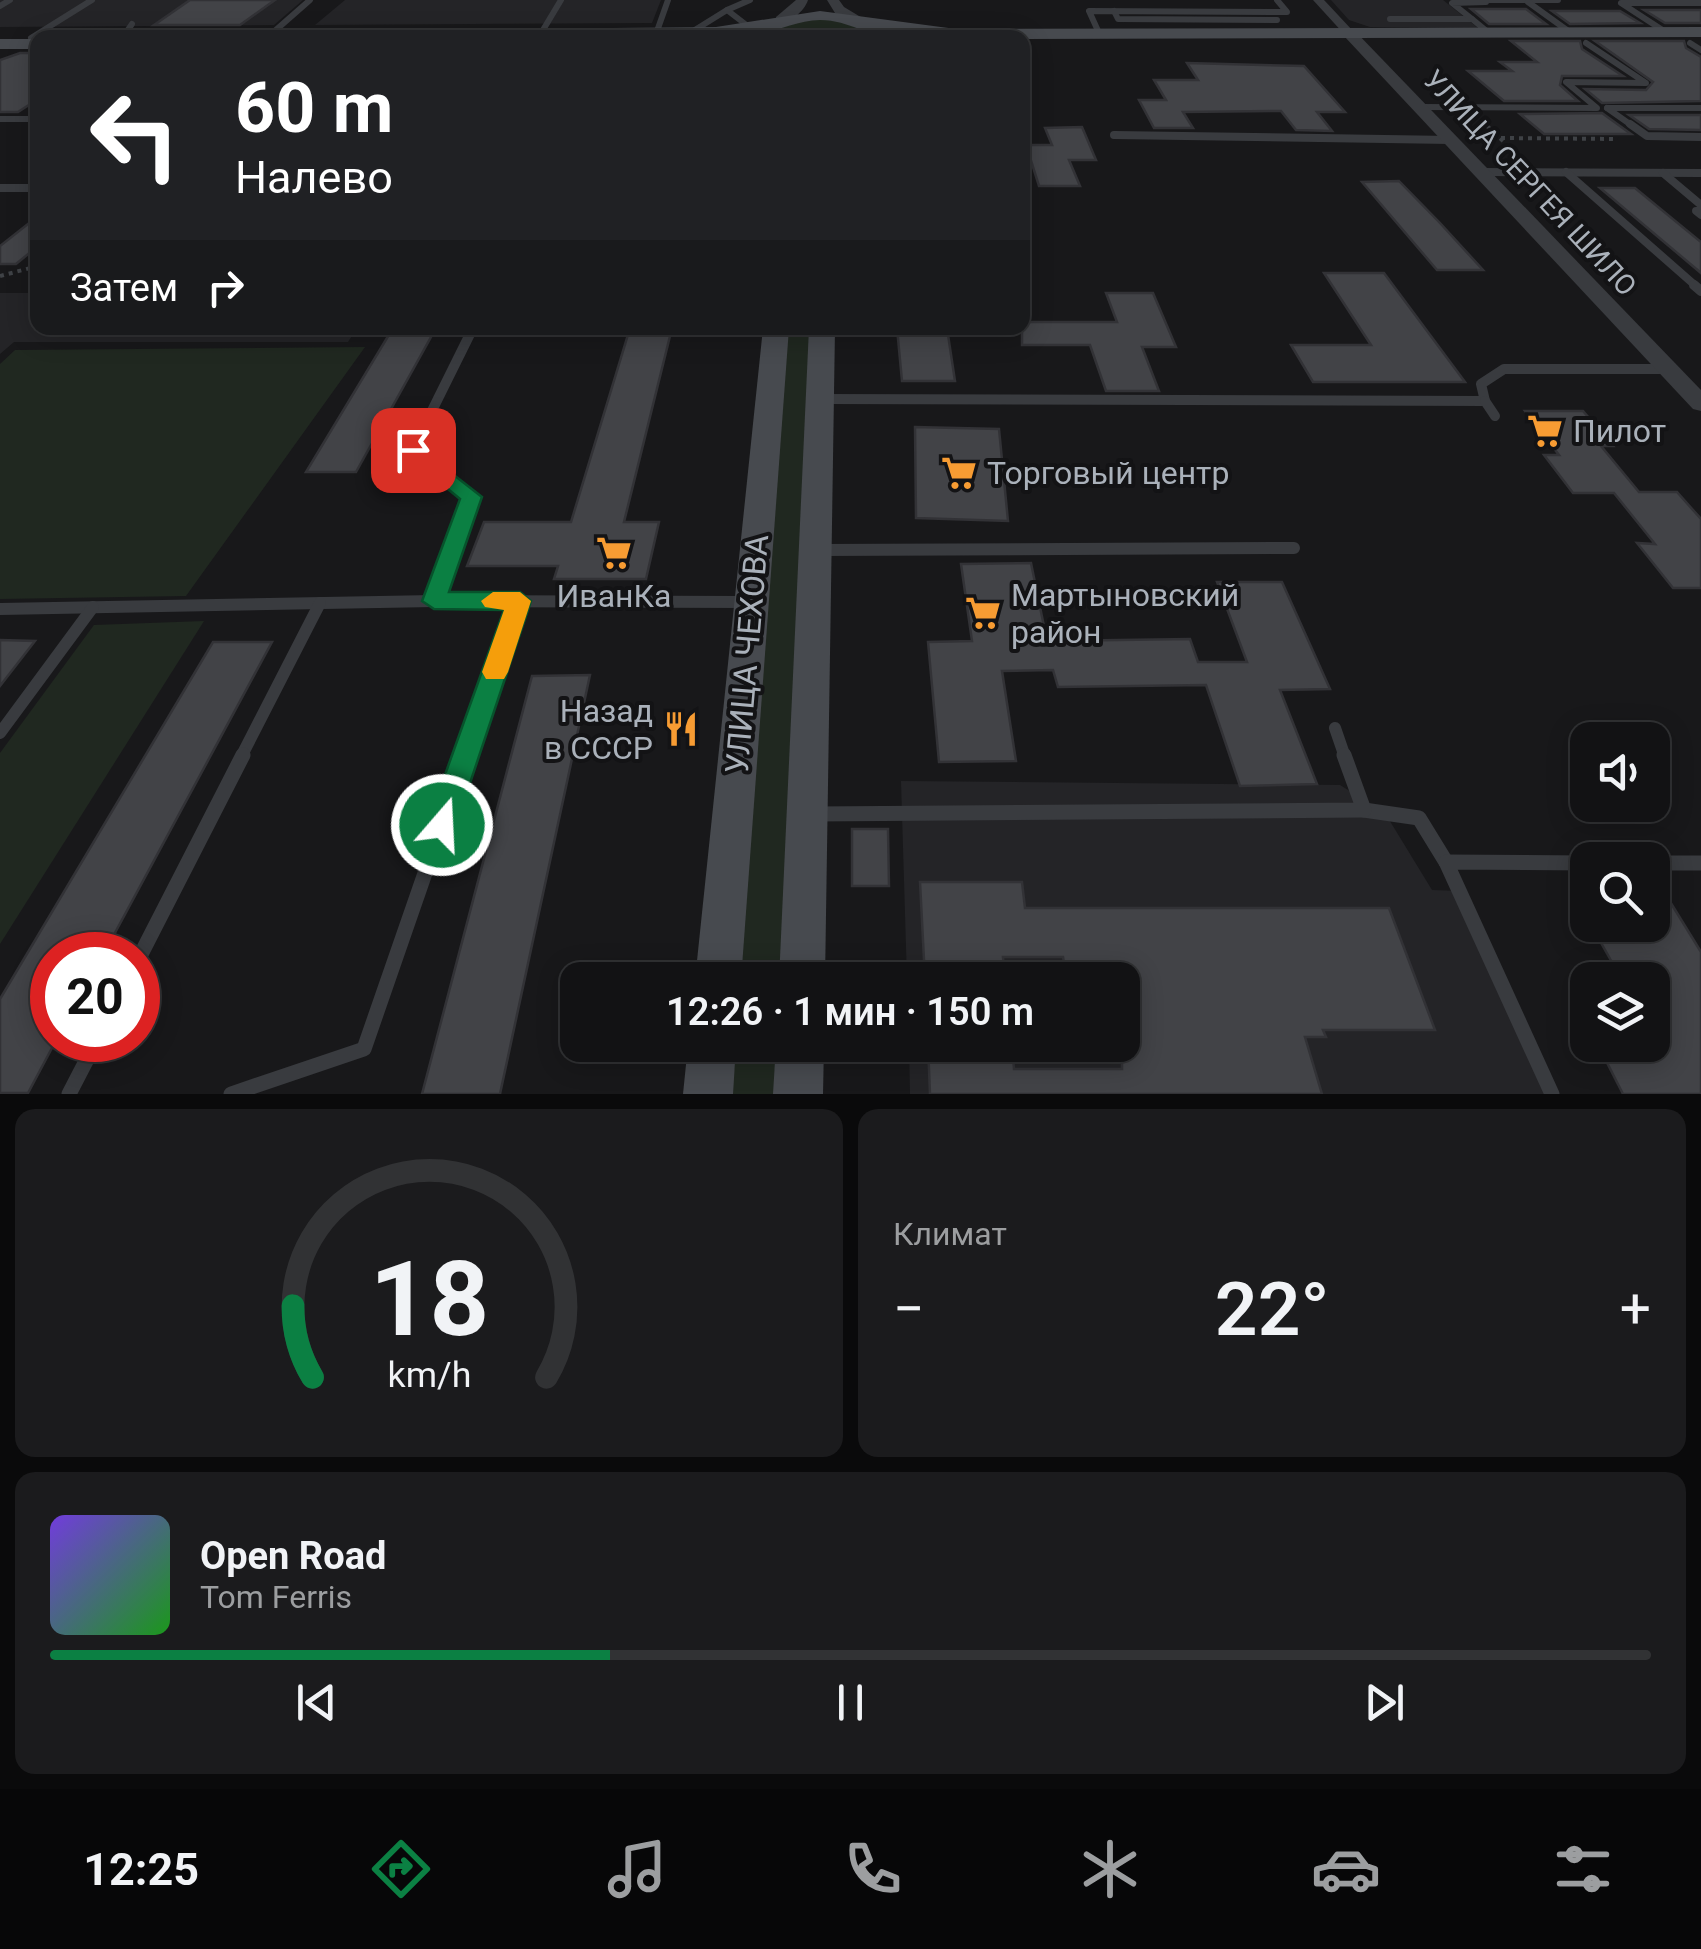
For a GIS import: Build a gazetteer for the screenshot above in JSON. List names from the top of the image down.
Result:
{
  "streets": {
    "main road": ["УЛИЦА ЧЕХОВА"],
    "street": ["УЛИЦА СЕРГЕЯ ШИЛО"]
  },
  "places": {
    "supermarket": [
      "Пилот",
      "Торговый центр",
      "ИванКа",
      "Мартыновский район"
    ],
    "restaurant": ["Назад в СССР"]
  },
  "page": {
    "turn": ["60 m", "Налево"],
    "then": "Затем",
    "limit": "20",
    "trip": "12:26 · 1 мин · 150 m",
    "tile": "Климат",
    "heat": ["−", "22°", "+"],
    "song": ["Open Road", "Tom Ferris"],
    "tabs": "12:25",
    "gauge": ["18", "km/h"]
  }
}
